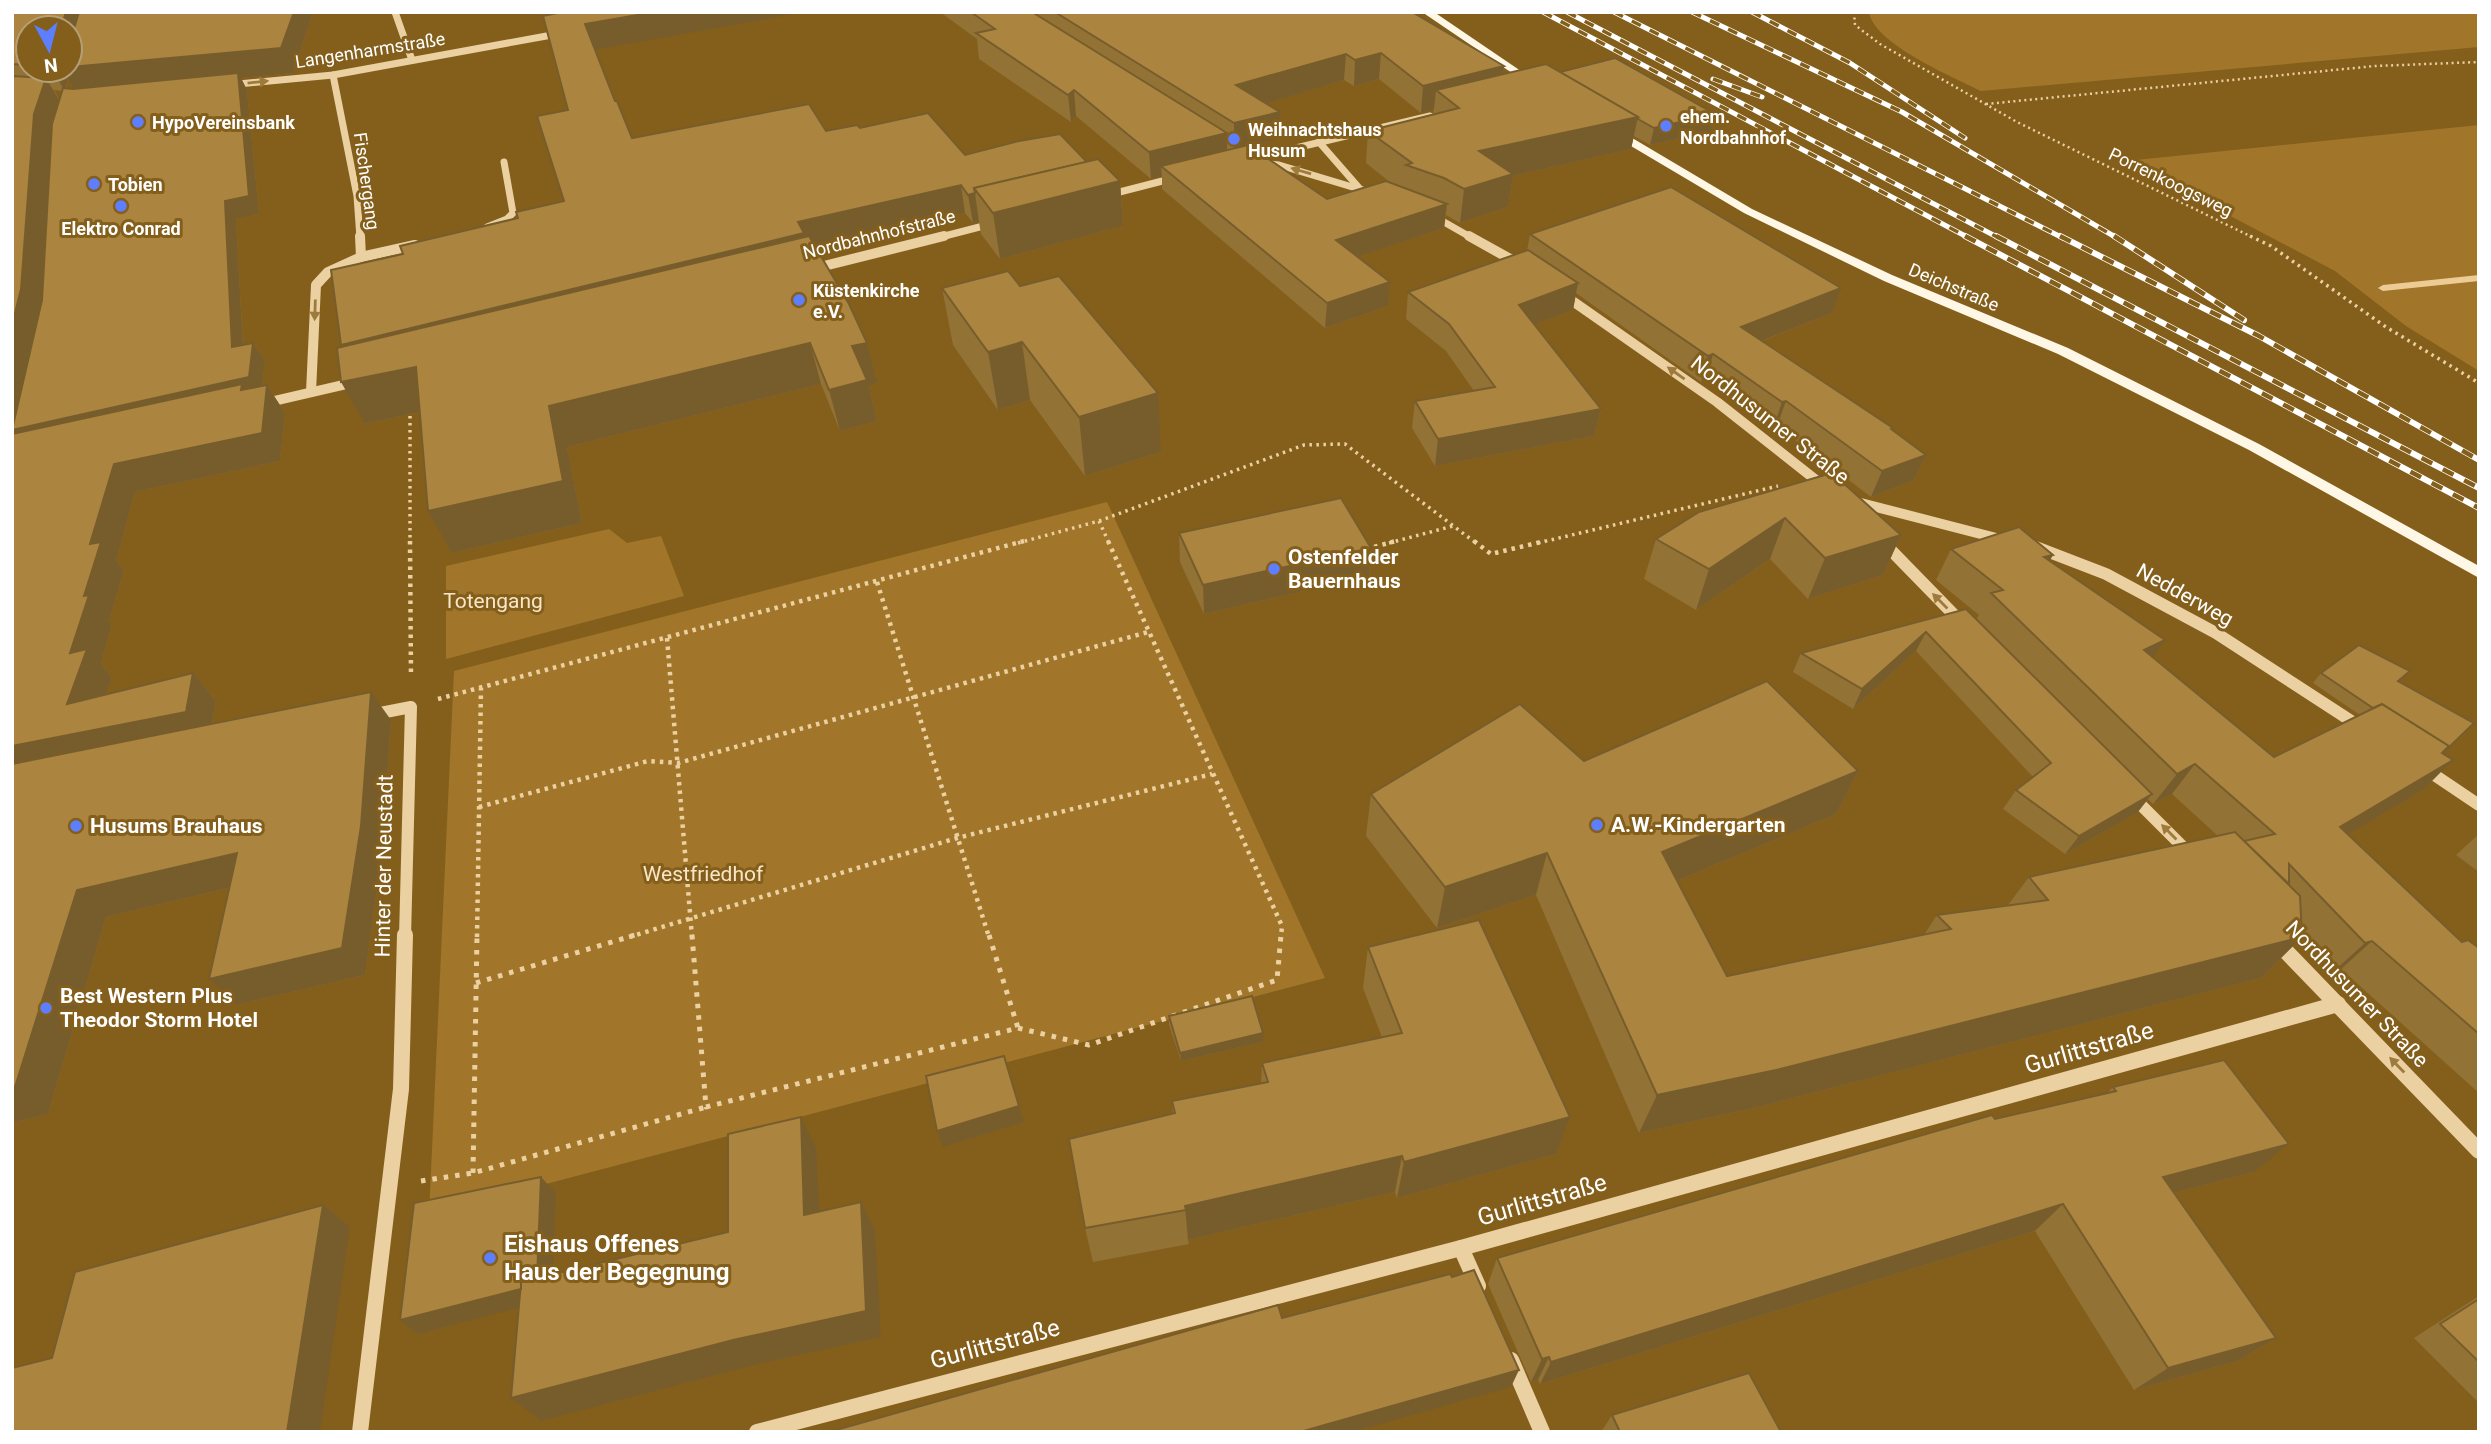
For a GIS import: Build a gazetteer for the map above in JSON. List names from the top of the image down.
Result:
{
  "streets": {
    "main road": ["Deichstraße"],
    "street": [
      "Langenharmstraße",
      "Fischergang",
      "Nordbahnhofstraße",
      "Nordhusumer Straße",
      "Nedderweg",
      "Hinter der Neustadt",
      "Gurlittstraße"
    ],
    "path": ["Porrenkoogsweg"]
  },
  "crossings": [
    ["Langenharmstraße", "Fischergang"],
    ["Nordhusumer Straße", "Nedderweg"],
    ["Nordhusumer Straße", "Gurlittstraße"]
  ],
  "one_way": ["Fischergang", "Nordhusumer Straße"],
  "parks": ["Totengang", "Westfriedhof"],
  "places": [
    "HypoVereinsbank",
    "ehem. Nordbahnhof",
    "Weihnachtshaus Husum",
    "Tobien",
    "Elektro Conrad",
    "Küstenkirche e.V.",
    "Ostenfelder Bauernhaus",
    "A.W.-Kindergarten",
    "Husums Brauhaus",
    "Best Western Plus Theodor Storm Hotel",
    "Eishaus Offenes Haus der Begegnung"
  ],
  "north": "bottom"
}
